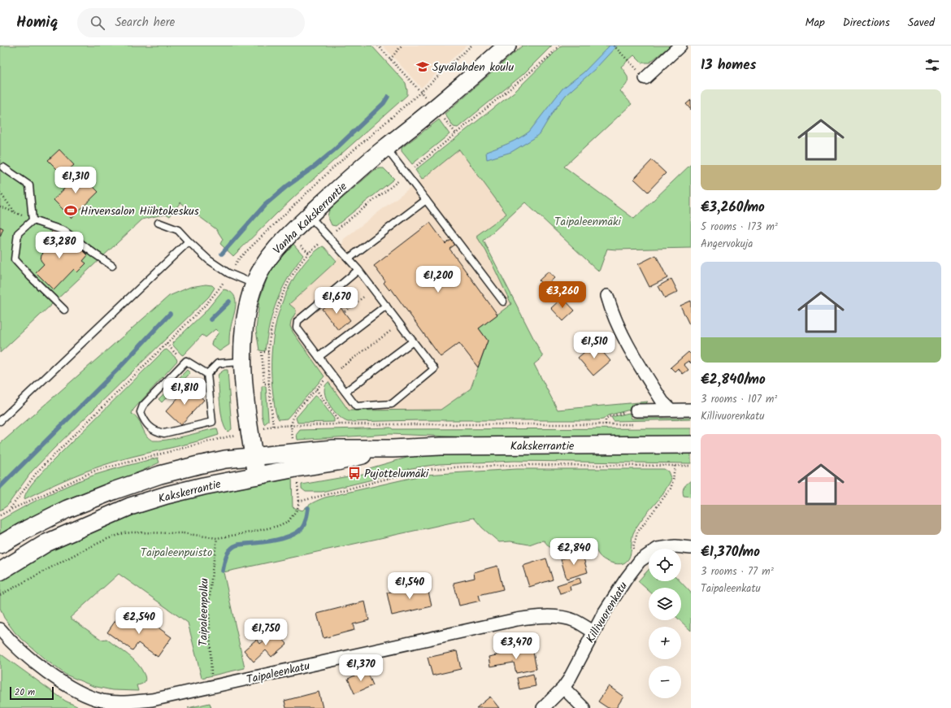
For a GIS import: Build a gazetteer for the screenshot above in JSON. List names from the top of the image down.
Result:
{
  "streets": {
    "main road": ["Vanha Kakskerrantie", "Kakskerrantie"],
    "street": ["Killivuorenkatu", "Taipaleenkatu"],
    "path": ["Taipaleenpolku"]
  },
  "crossings": [
    ["Vanha Kakskerrantie", "Kakskerrantie"],
    ["Taipaleenpolku", "Taipaleenkatu"],
    ["Killivuorenkatu", "Taipaleenkatu"]
  ],
  "parks": ["Taipaleenmäki", "Taipaleenpuisto"],
  "places": {
    "school or university": ["Syvälahden koulu"],
    "sports": ["Hirvensalon Hiihtokeskus"],
    "bus stop": ["Pujottelumäki"]
  },
  "scale_bar": "20 m",
  "page": {
    "header": "Homiq",
    "search": "Search here",
    "nav": ["Map", "Directions", "Saved"],
    "heading": "13 homes",
    "list": [
      {
        "name": "€3,260/mo",
        "note": "5 rooms · 173 m² · Angervokuja"
      },
      {
        "name": "€2,840/mo",
        "note": "3 rooms · 107 m² · Killivuorenkatu"
      },
      {
        "name": "€1,370/mo",
        "note": "3 rooms · 77 m² · Taipaleenkatu"
      }
    ],
    "price": [
      "€1,310",
      "€3,280",
      "€1,200",
      "€3,260",
      "€1,670",
      "€1,510",
      "€1,810",
      "€2,840",
      "€1,540",
      "€2,540",
      "€1,750",
      "€3,470",
      "€1,370"
    ],
    "map_buttons": ["+", "−"],
    "scale": "20 m"
  }
}
